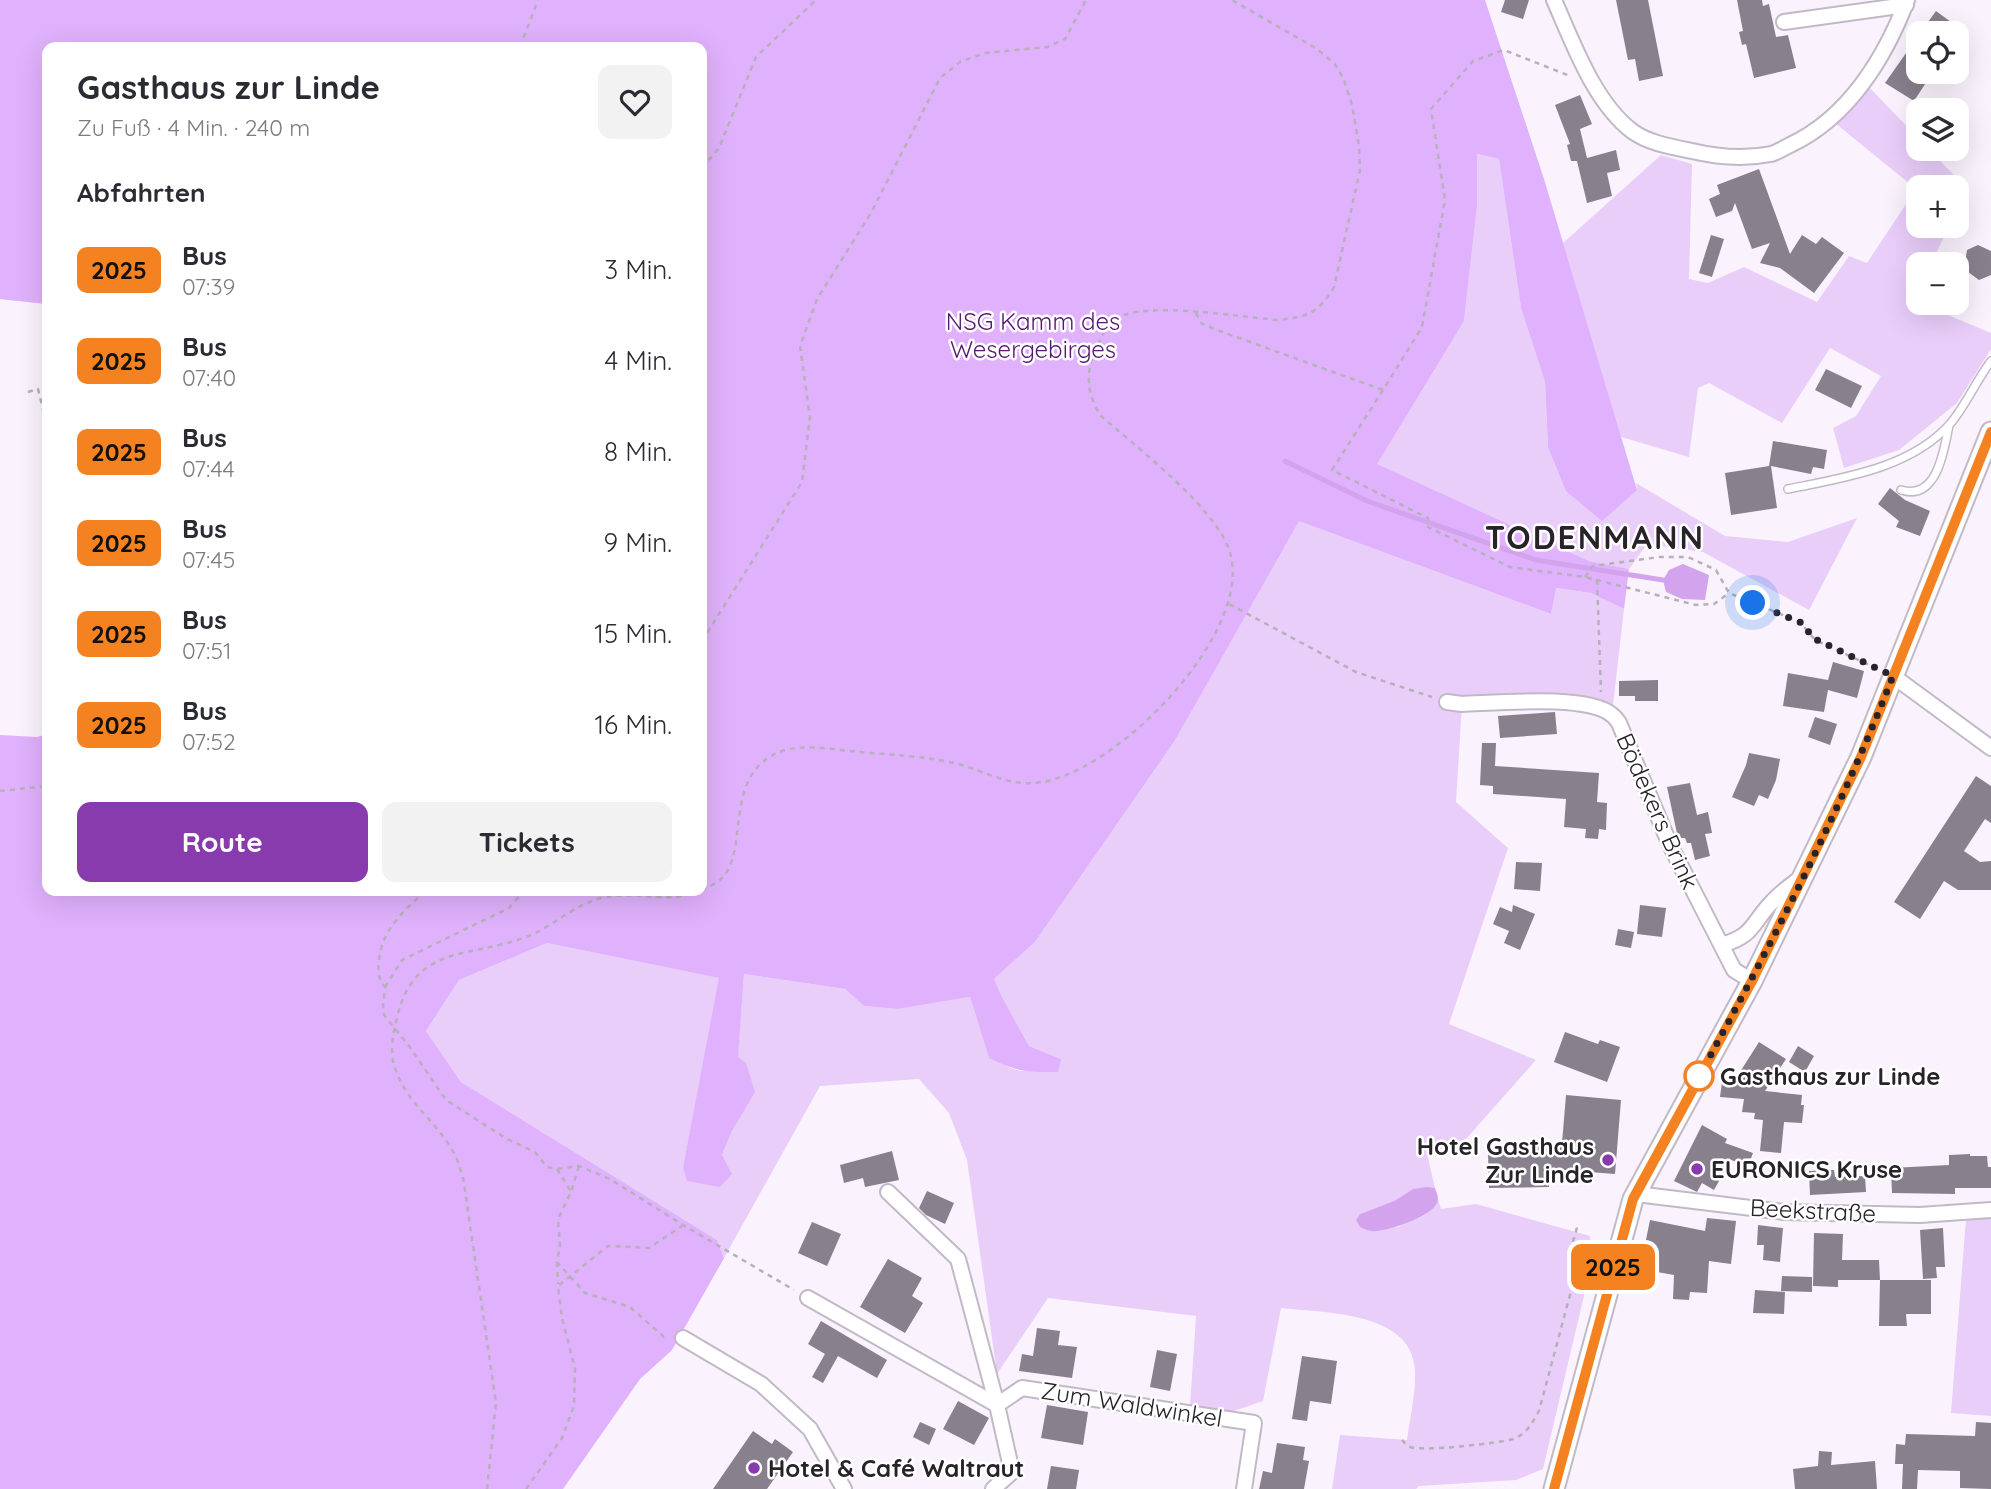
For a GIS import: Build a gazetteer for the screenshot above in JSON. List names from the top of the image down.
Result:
{
  "streets": {
    "street": ["Bödekers Brink", "Beekstraße", "Zum Waldwinkel"]
  },
  "districts": ["TODENMANN"],
  "parks": ["NSG Kamm des Wesergebirges"],
  "places": [
    "Gasthaus zur Linde",
    "Hotel Gasthaus Zur Linde",
    "EURONICS Kruse",
    "Hotel & Café Waltraut"
  ],
  "lines": ["bus line 2025"],
  "page": {
    "on_map": "2025",
    "map_buttons": ["+", "−"],
    "heading": [
      ["Gasthaus zur Linde", "Zu Fuß · 4 Min. · 240 m"],
      "Abfahrten"
    ],
    "list": [
      {
        "mark": "2025",
        "name": "Bus",
        "note": "07:39",
        "value": "3 Min."
      },
      {
        "mark": "2025",
        "name": "Bus",
        "note": "07:40",
        "value": "4 Min."
      },
      {
        "mark": "2025",
        "name": "Bus",
        "note": "07:44",
        "value": "8 Min."
      },
      {
        "mark": "2025",
        "name": "Bus",
        "note": "07:45",
        "value": "9 Min."
      },
      {
        "mark": "2025",
        "name": "Bus",
        "note": "07:51",
        "value": "15 Min."
      },
      {
        "mark": "2025",
        "name": "Bus",
        "note": "07:52",
        "value": "16 Min."
      }
    ],
    "buttons": ["Route", "Tickets"]
  }
}
